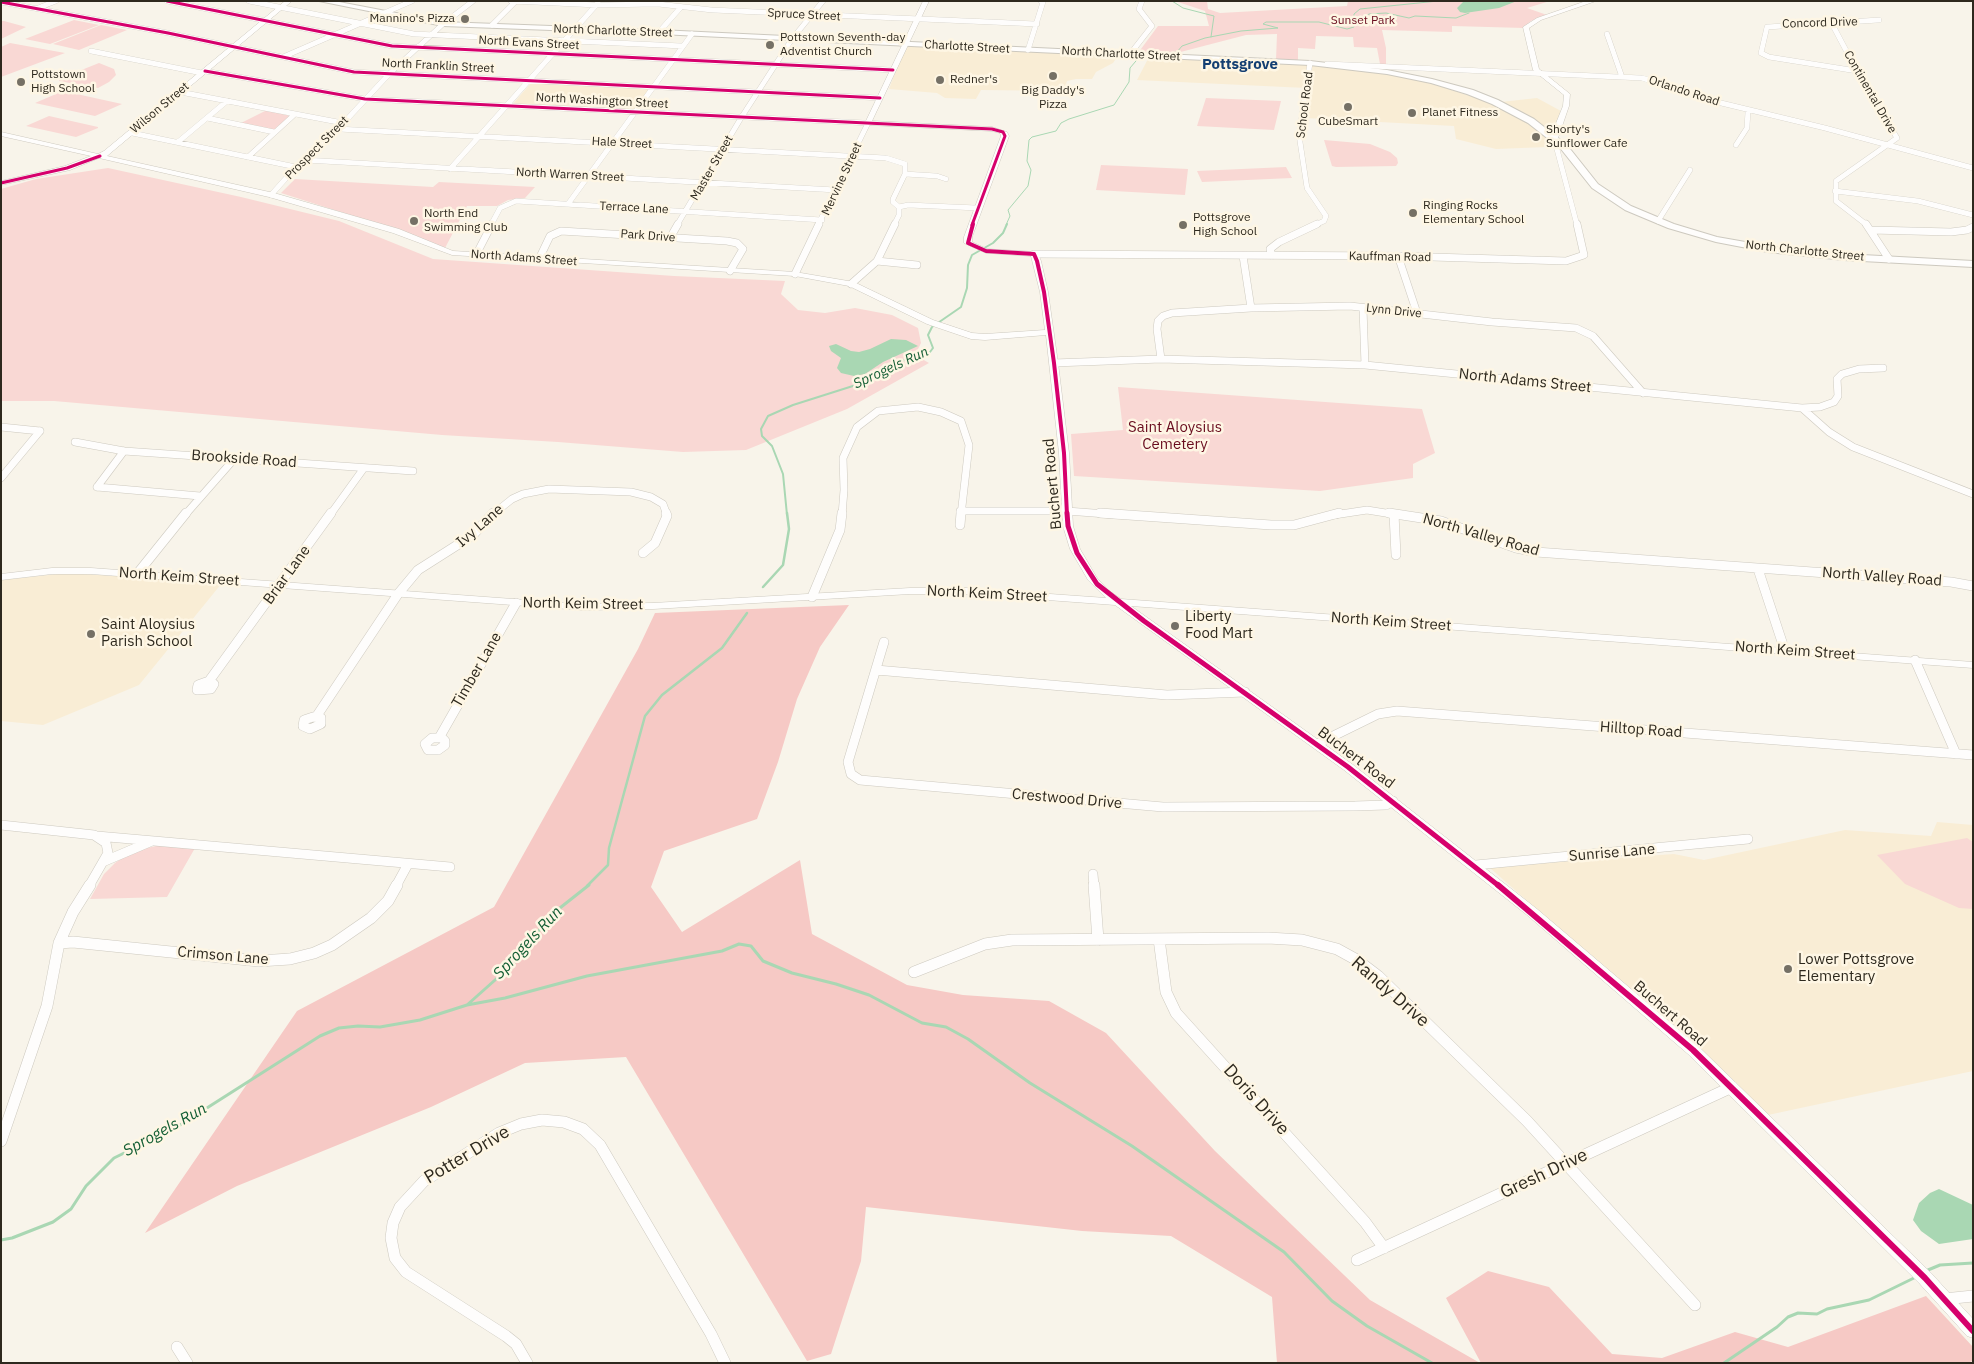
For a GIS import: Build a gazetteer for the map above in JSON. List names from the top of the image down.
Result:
{
  "streets": {
    "main road": ["North Charlotte Street", "Charlotte Street"],
    "street": [
      "Spruce Street",
      "Concord Drive",
      "North Evans Street",
      "North Franklin Street",
      "Orlando Road",
      "Continental Drive",
      "North Washington Street",
      "School Road",
      "Wilson Street",
      "Hale Street",
      "Prospect Street",
      "Master Street",
      "North Warren Street",
      "Mervine Street",
      "Terrace Lane",
      "Park Drive",
      "Kauffman Road",
      "North Adams Street",
      "Lynn Drive",
      "Brookside Road",
      "Buchert Road",
      "Ivy Lane",
      "North Valley Road",
      "Briar Lane",
      "North Keim Street",
      "Timber Lane",
      "Hilltop Road",
      "Crestwood Drive",
      "Sunrise Lane",
      "Crimson Lane",
      "Randy Drive",
      "Doris Drive",
      "Potter Drive",
      "Gresh Drive"
    ]
  },
  "crossings": [
    ["Spruce Street", "Master Street"],
    ["Spruce Street", "Mervine Street"],
    ["Concord Drive", "Continental Drive"],
    ["North Charlotte Street", "Charlotte Street"],
    ["North Charlotte Street", "Orlando Road"],
    ["North Charlotte Street", "School Road"],
    ["North Charlotte Street", "Prospect Street"],
    ["North Charlotte Street", "Master Street"],
    ["North Charlotte Street", "Mervine Street"],
    ["North Charlotte Street", "Kauffman Road"],
    ["North Evans Street", "Wilson Street"],
    ["North Evans Street", "Prospect Street"],
    ["North Evans Street", "Master Street"],
    ["North Evans Street", "Mervine Street"],
    ["Charlotte Street", "Mervine Street"],
    ["North Franklin Street", "Wilson Street"],
    ["North Franklin Street", "Prospect Street"],
    ["North Franklin Street", "Master Street"],
    ["North Franklin Street", "Mervine Street"],
    ["Orlando Road", "Continental Drive"],
    ["North Washington Street", "Wilson Street"],
    ["North Washington Street", "Prospect Street"],
    ["North Washington Street", "Master Street"],
    ["North Washington Street", "Mervine Street"],
    ["School Road", "Kauffman Road"],
    ["Wilson Street", "North Adams Street"],
    ["Hale Street", "Prospect Street"],
    ["Hale Street", "Master Street"],
    ["Hale Street", "Mervine Street"],
    ["Prospect Street", "North Warren Street"],
    ["Prospect Street", "North Adams Street"],
    ["Master Street", "North Warren Street"],
    ["Master Street", "Terrace Lane"],
    ["Master Street", "Park Drive"],
    ["North Warren Street", "Mervine Street"],
    ["Mervine Street", "Terrace Lane"],
    ["Mervine Street", "North Adams Street"],
    ["Terrace Lane", "North Adams Street"],
    ["Park Drive", "North Adams Street"],
    ["Kauffman Road", "Buchert Road"],
    ["North Adams Street", "Lynn Drive"],
    ["North Adams Street", "Buchert Road"],
    ["Brookside Road", "Briar Lane"],
    ["Buchert Road", "North Valley Road"],
    ["Buchert Road", "North Keim Street"],
    ["Buchert Road", "Hilltop Road"],
    ["Buchert Road", "Crestwood Drive"],
    ["Buchert Road", "Sunrise Lane"],
    ["Buchert Road", "Gresh Drive"],
    ["Ivy Lane", "North Keim Street"],
    ["Briar Lane", "North Keim Street"],
    ["North Keim Street", "Timber Lane"],
    ["Randy Drive", "Doris Drive"],
    ["Randy Drive", "Gresh Drive"],
    ["Doris Drive", "Gresh Drive"]
  ],
  "districts": ["Pottsgrove"],
  "water": ["Sprogels Run"],
  "parks": ["Sunset Park", "Saint Aloysius Cemetery"],
  "places": [
    "Mannino's Pizza",
    "Pottstown Seventh-day Adventist Church",
    "Big Daddy's Pizza",
    "Redner's",
    "Pottstown High School",
    "CubeSmart",
    "Planet Fitness",
    "Shorty's Sunflower Cafe",
    "Ringing Rocks Elementary School",
    "North End Swimming Club",
    "Pottsgrove High School",
    "Liberty Food Mart",
    "Saint Aloysius Parish School",
    "Lower Pottsgrove Elementary"
  ]
}
